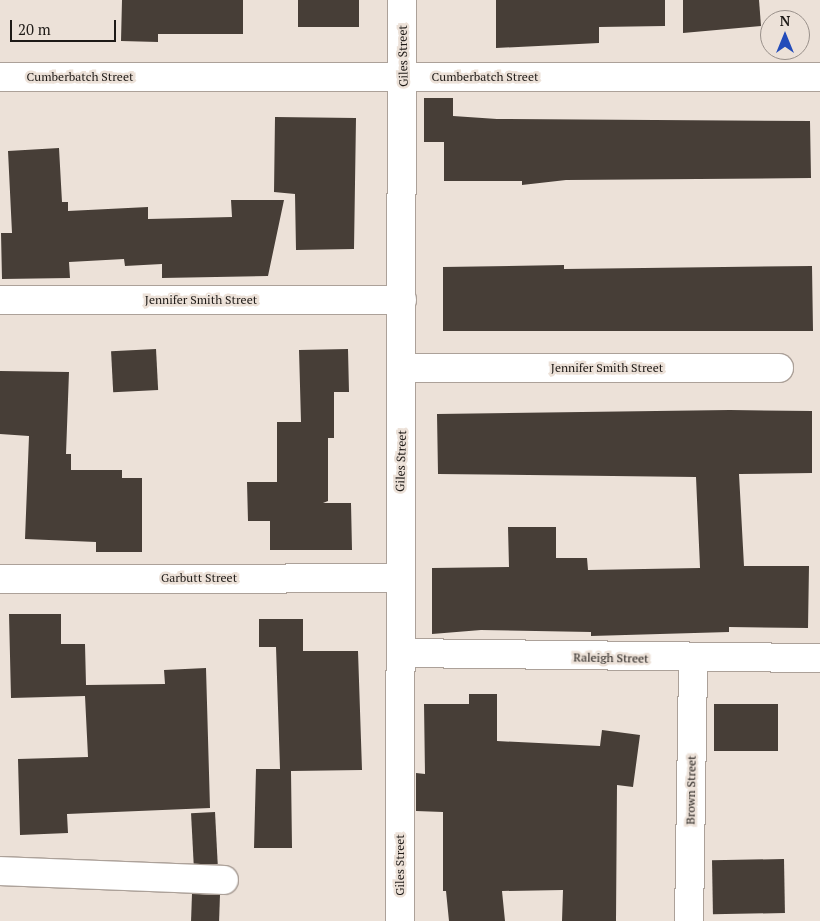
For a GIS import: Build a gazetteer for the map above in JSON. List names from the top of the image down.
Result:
{
  "streets": {
    "street": [
      "Giles Street",
      "Cumberbatch Street",
      "Jennifer Smith Street",
      "Garbutt Street",
      "Raleigh Street",
      "Brown Street"
    ]
  },
  "crossings": [
    ["Giles Street", "Cumberbatch Street"],
    ["Giles Street", "Jennifer Smith Street"],
    ["Giles Street", "Garbutt Street"],
    ["Giles Street", "Raleigh Street"],
    ["Raleigh Street", "Brown Street"]
  ],
  "scale_bar": "20 m",
  "north": "top"
}
